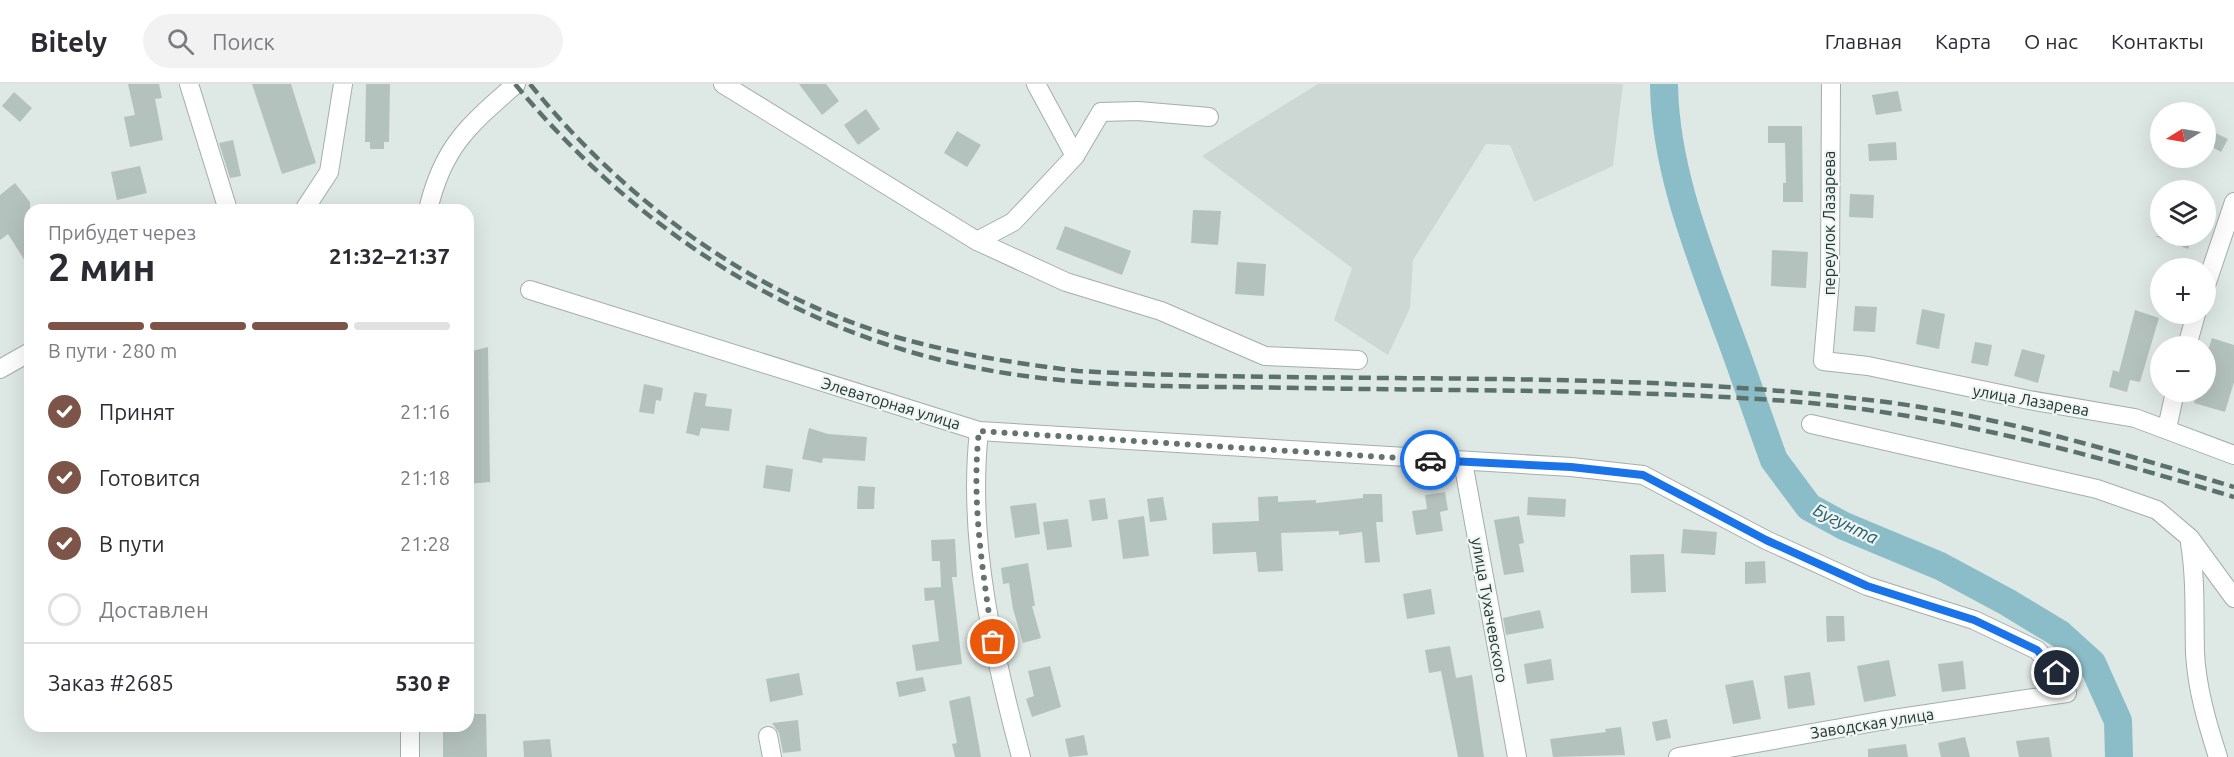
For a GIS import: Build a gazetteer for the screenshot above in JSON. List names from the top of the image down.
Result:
{
  "streets": {
    "street": [
      "переулок Лазарева",
      "улица Лазарева",
      "Элеваторная улица",
      "улица Тухачевского",
      "Заводская улица"
    ]
  },
  "crossings": [
    ["переулок Лазарева", "улица Лазарева"],
    ["Элеваторная улица", "улица Тухачевского"],
    ["Элеваторная улица", "Заводская улица"]
  ],
  "water": ["Бугунта"],
  "north": "left",
  "page": {
    "header": "Bitely",
    "search": "Поиск",
    "nav": [
      "Главная",
      "Карта",
      "О нас",
      "Контакты"
    ],
    "map_buttons": ["+", "−"],
    "heading": ["2 мин", "Прибудет через", "21:32–21:37"],
    "panel": ["Заказ #2685", "530 ₽"],
    "bar": "В пути · 280 m",
    "list": [
      ["Принят", "21:16"],
      ["Готовится", "21:18"],
      ["В пути", "21:28"],
      "Доставлен"
    ]
  }
}
